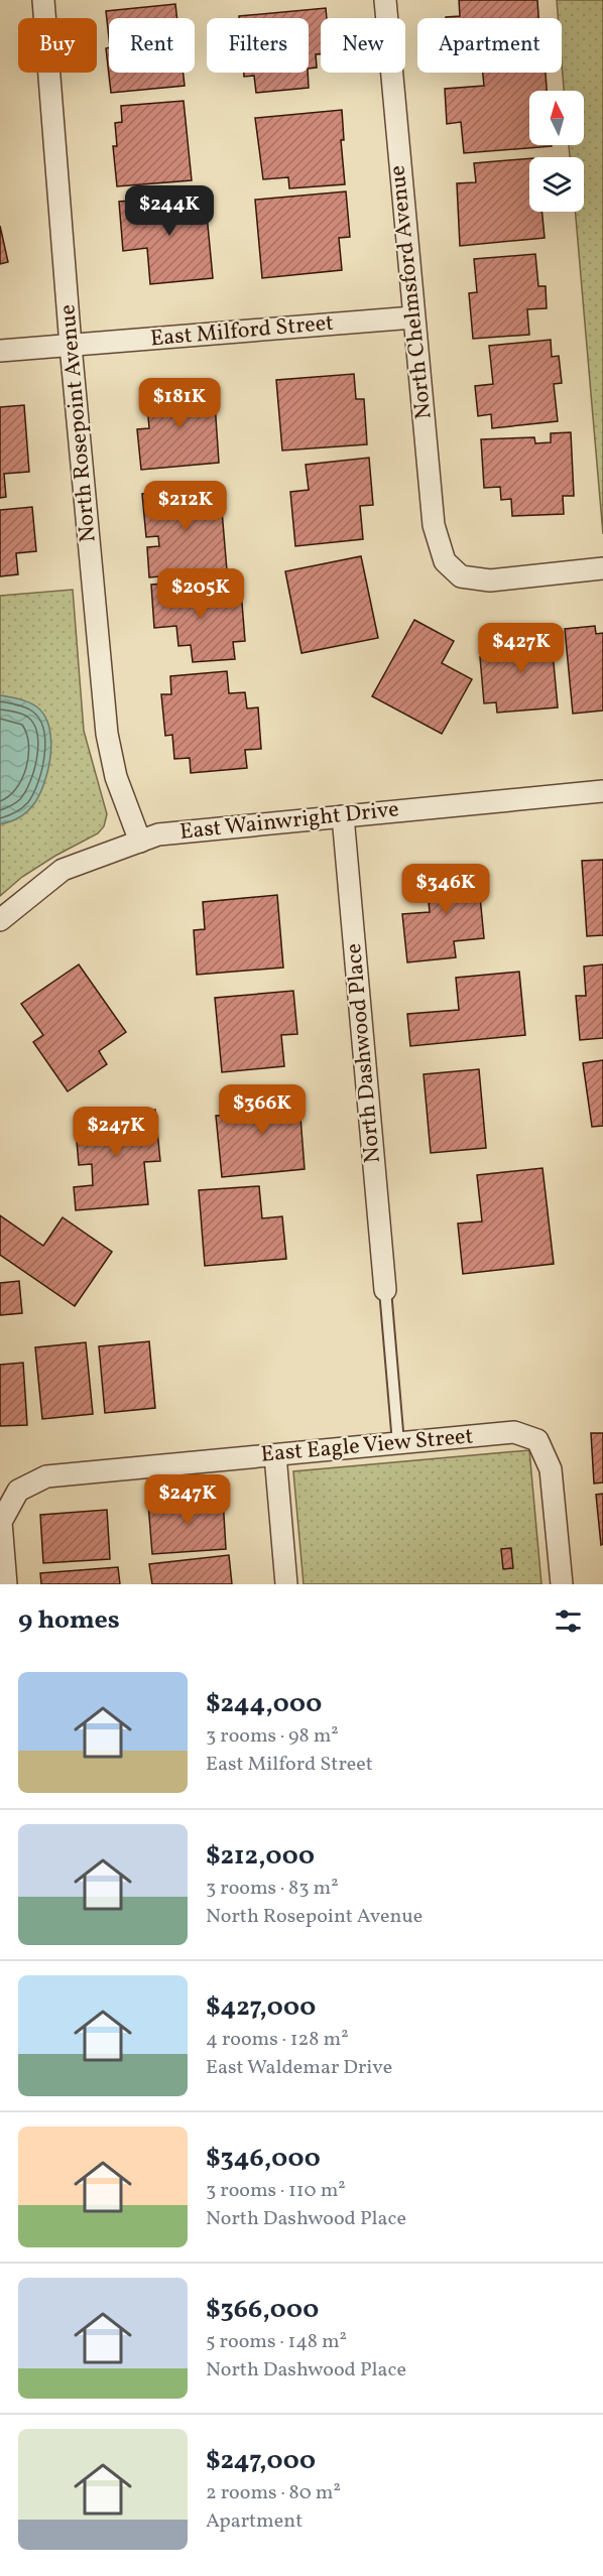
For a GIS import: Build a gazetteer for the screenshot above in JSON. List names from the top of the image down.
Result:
{
  "streets": {
    "street": [
      "North Chelmsford Avenue",
      "East Milford Street",
      "North Rosepoint Avenue",
      "East Wainwright Drive",
      "North Dashwood Place",
      "East Eagle View Street"
    ]
  },
  "crossings": [
    ["North Chelmsford Avenue", "East Milford Street"],
    ["East Milford Street", "North Rosepoint Avenue"],
    ["North Rosepoint Avenue", "East Wainwright Drive"],
    ["East Wainwright Drive", "North Dashwood Place"]
  ],
  "north": "top",
  "page": {
    "chip": [
      "Buy",
      "Rent",
      "Filters",
      "New",
      "Apartment"
    ],
    "price": [
      "$244K",
      "$181K",
      "$212K",
      "$205K",
      "$427K",
      "$346K",
      "$366K",
      "$247K",
      "$247K"
    ],
    "heading": "9 homes",
    "list": [
      {
        "name": "$244,000",
        "note": "3 rooms · 98 m² · East Milford Street"
      },
      {
        "name": "$212,000",
        "note": "3 rooms · 83 m² · North Rosepoint Avenue"
      },
      {
        "name": "$427,000",
        "note": "4 rooms · 128 m² · East Waldemar Drive"
      },
      {
        "name": "$346,000",
        "note": "3 rooms · 110 m² · North Dashwood Place"
      },
      {
        "name": "$366,000",
        "note": "5 rooms · 148 m² · North Dashwood Place"
      },
      {
        "name": "$247,000",
        "note": "2 rooms · 80 m² · Apartment"
      }
    ]
  }
}
